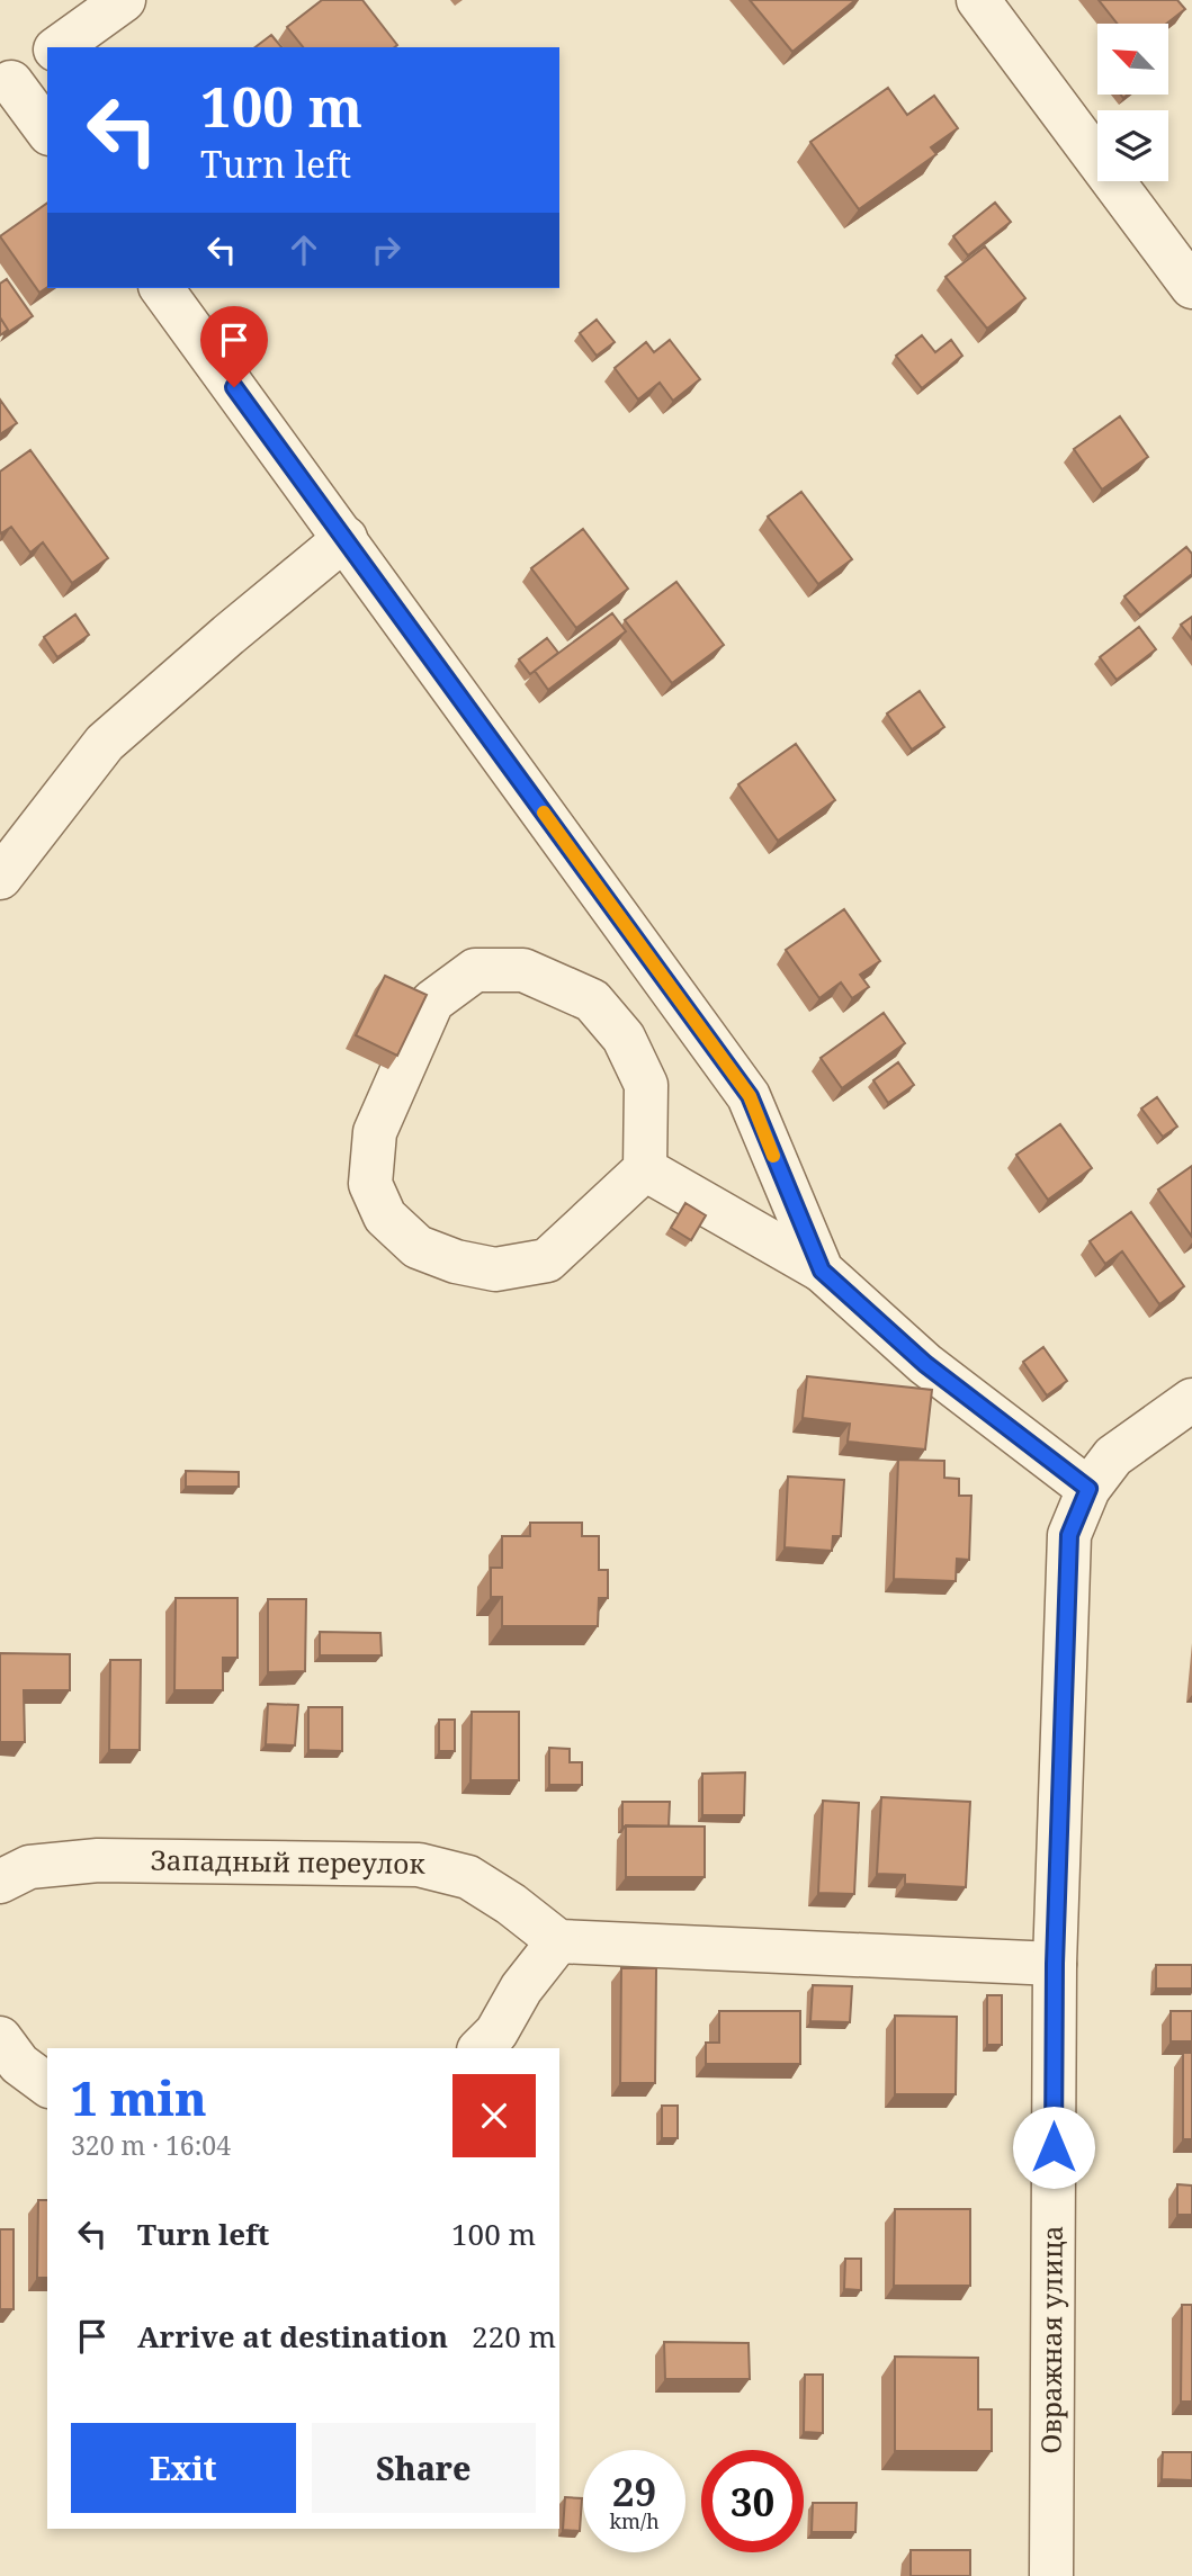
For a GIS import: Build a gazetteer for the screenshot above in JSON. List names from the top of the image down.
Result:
{
  "streets": {
    "street": ["Западный переулок", "Овражная улица"]
  },
  "north": "top left",
  "page": {
    "turn": ["100 m", "Turn left"],
    "heading": ["1 min", "320 m · 16:04"],
    "list": [
      {
        "name": "Turn left",
        "value": "100 m"
      },
      {
        "name": "Arrive at destination",
        "value": "220 m"
      }
    ],
    "buttons": ["Exit", "Share"],
    "speed": "29 km/h",
    "limit": "30"
  }
}
